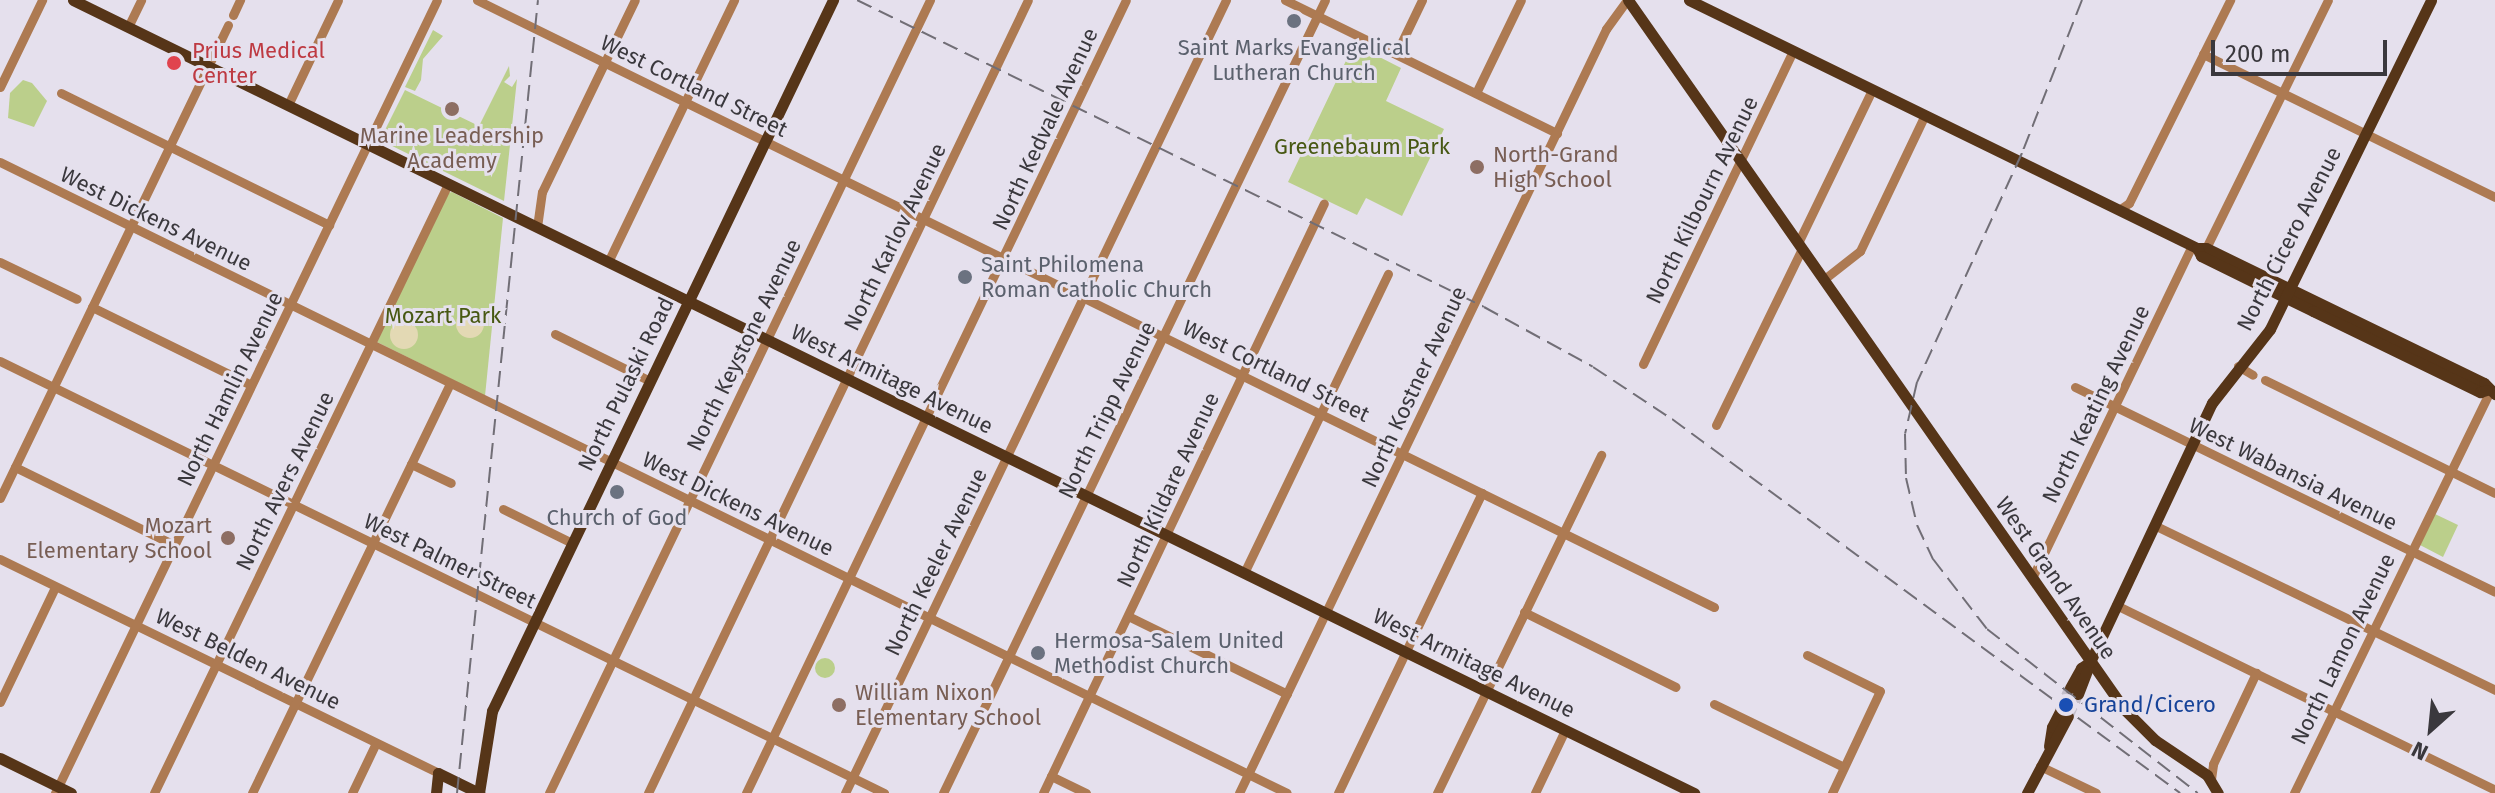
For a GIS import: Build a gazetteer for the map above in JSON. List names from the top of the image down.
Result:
{
  "streets": {
    "main road": [
      "North Cicero Avenue",
      "West Armitage Avenue",
      "North Pulaski Road",
      "West Grand Avenue",
      "West Belden Avenue"
    ],
    "street": [
      "West Cortland Street",
      "North Kedvale Avenue",
      "North Kilbourn Avenue",
      "West Dickens Avenue",
      "North Karlov Avenue",
      "North Keystone Avenue",
      "North Kostner Avenue",
      "North Hamlin Avenue",
      "North Keating Avenue",
      "North Tripp Avenue",
      "West Wabansia Avenue",
      "North Avers Avenue",
      "North Kildare Avenue",
      "West Palmer Street",
      "North Keeler Avenue",
      "North Lamon Avenue"
    ]
  },
  "crossings": [
    ["West Cortland Street", "North Kedvale Avenue"],
    ["West Cortland Street", "North Karlov Avenue"],
    ["West Cortland Street", "North Keystone Avenue"],
    ["West Cortland Street", "North Pulaski Road"],
    ["West Cortland Street", "North Kostner Avenue"],
    ["West Cortland Street", "North Tripp Avenue"],
    ["West Cortland Street", "North Kildare Avenue"],
    ["West Cortland Street", "North Keeler Avenue"],
    ["North Kedvale Avenue", "West Dickens Avenue"],
    ["North Kedvale Avenue", "West Armitage Avenue"],
    ["North Kedvale Avenue", "West Palmer Street"],
    ["North Kilbourn Avenue", "West Grand Avenue"],
    ["West Dickens Avenue", "North Karlov Avenue"],
    ["West Dickens Avenue", "North Keystone Avenue"],
    ["West Dickens Avenue", "North Pulaski Road"],
    ["West Dickens Avenue", "North Kostner Avenue"],
    ["West Dickens Avenue", "North Hamlin Avenue"],
    ["West Dickens Avenue", "North Tripp Avenue"],
    ["West Dickens Avenue", "North Avers Avenue"],
    ["West Dickens Avenue", "North Kildare Avenue"],
    ["West Dickens Avenue", "North Keeler Avenue"],
    ["North Karlov Avenue", "West Armitage Avenue"],
    ["North Karlov Avenue", "West Palmer Street"],
    ["North Cicero Avenue", "West Wabansia Avenue"],
    ["North Cicero Avenue", "West Grand Avenue"],
    ["North Keystone Avenue", "West Armitage Avenue"],
    ["North Keystone Avenue", "West Palmer Street"],
    ["West Armitage Avenue", "North Pulaski Road"],
    ["West Armitage Avenue", "North Kostner Avenue"],
    ["West Armitage Avenue", "North Hamlin Avenue"],
    ["West Armitage Avenue", "North Tripp Avenue"],
    ["West Armitage Avenue", "North Avers Avenue"],
    ["West Armitage Avenue", "North Kildare Avenue"],
    ["West Armitage Avenue", "North Keeler Avenue"],
    ["North Pulaski Road", "West Palmer Street"],
    ["North Pulaski Road", "West Belden Avenue"],
    ["North Kostner Avenue", "West Grand Avenue"],
    ["North Hamlin Avenue", "West Palmer Street"],
    ["North Hamlin Avenue", "West Belden Avenue"],
    ["North Keating Avenue", "West Wabansia Avenue"],
    ["North Keating Avenue", "West Grand Avenue"],
    ["West Wabansia Avenue", "North Lamon Avenue"],
    ["North Avers Avenue", "West Palmer Street"],
    ["North Avers Avenue", "West Belden Avenue"],
    ["West Palmer Street", "North Keeler Avenue"]
  ],
  "parks": ["Greenebaum Park", "Mozart Park"],
  "places": [
    "Saint Marks Evangelical Lutheran Church",
    "Prius Medical Center",
    "Marine Leadership Academy",
    "North-Grand High School",
    "Saint Philomena Roman Catholic Church",
    "Church of God",
    "Mozart Elementary School",
    "Hermosa-Salem United Methodist Church",
    "William Nixon Elementary School",
    "Grand/Cicero"
  ],
  "scale_bar": "200 m",
  "north": "bottom left"
}
